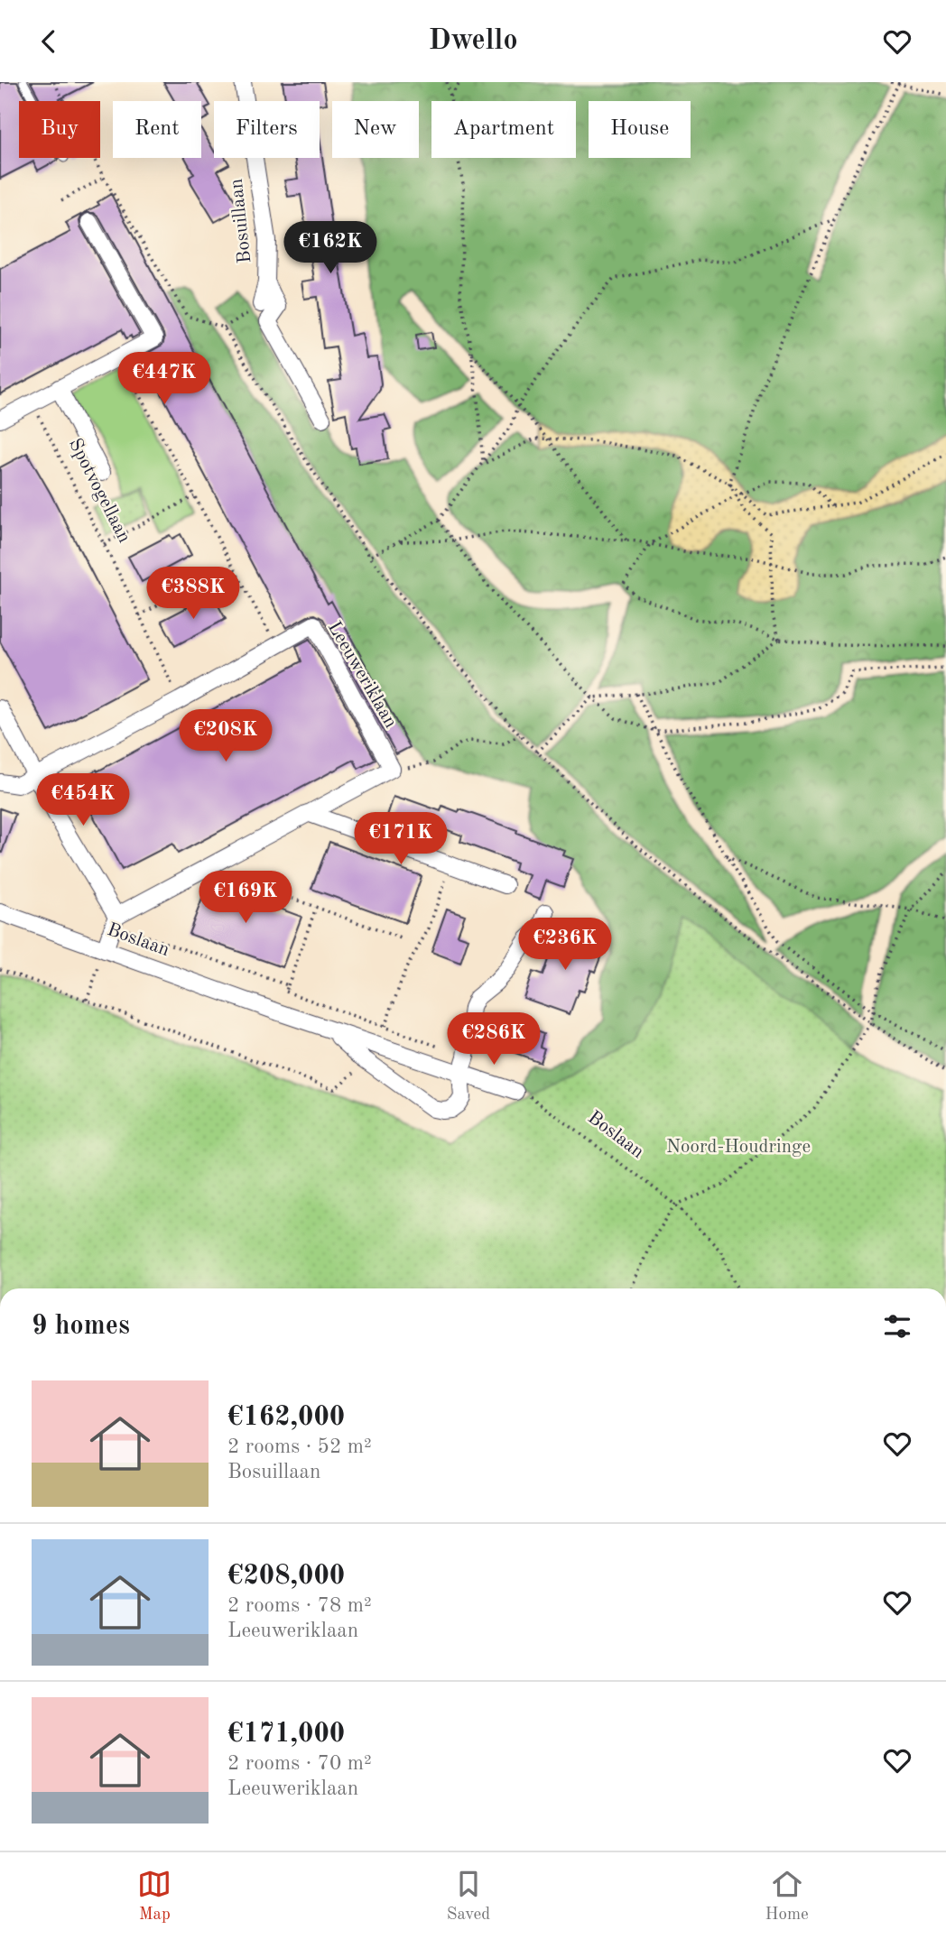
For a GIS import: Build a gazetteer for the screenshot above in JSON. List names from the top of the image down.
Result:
{
  "streets": {
    "street": [
      "Bosuillaan",
      "Spotvogellaan",
      "Leeuweriklaan",
      "Boslaan"
    ]
  },
  "crossings": [
    ["Spotvogellaan", "Leeuweriklaan"]
  ],
  "parks": ["Noord-Houdringe"],
  "page": {
    "header": "Dwello",
    "chip": [
      "Buy",
      "Rent",
      "Filters",
      "New",
      "Apartment",
      "House"
    ],
    "price": [
      "€162K",
      "€447K",
      "€388K",
      "€208K",
      "€454K",
      "€171K",
      "€169K",
      "€236K",
      "€286K"
    ],
    "heading": "9 homes",
    "list": [
      {
        "name": "€162,000",
        "note": "2 rooms · 52 m² · Bosuillaan"
      },
      {
        "name": "€208,000",
        "note": "2 rooms · 78 m² · Leeuweriklaan"
      },
      {
        "name": "€171,000",
        "note": "2 rooms · 70 m² · Leeuweriklaan"
      }
    ],
    "tabs": ["Map", "Saved", "Home"]
  }
}
